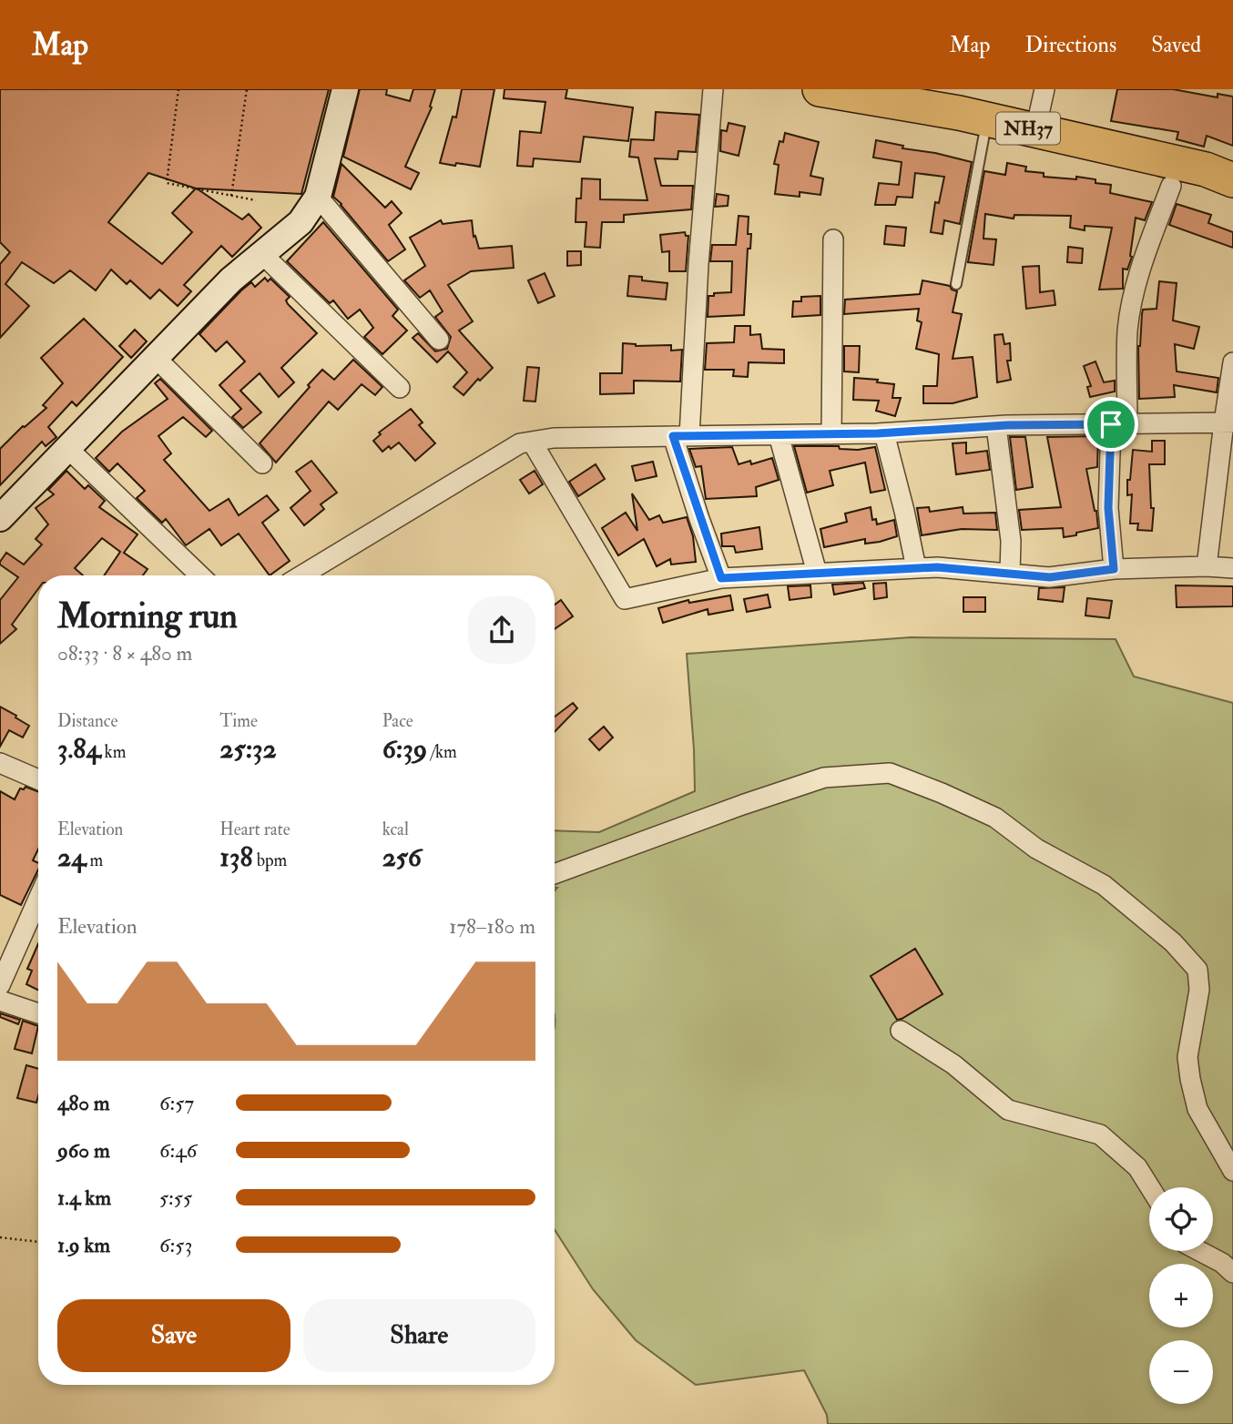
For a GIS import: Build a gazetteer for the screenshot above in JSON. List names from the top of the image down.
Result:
{
  "streets": {
    "highway": ["NH37"]
  },
  "page": {
    "header": "Map",
    "nav": ["Map", "Directions", "Saved"],
    "heading": ["Morning run", "08:33 · 8 × 480 m"],
    "stats": [
      ["Distance", "3.84 km"],
      ["Time", "25:32"],
      ["Pace", "6:39 /km"],
      ["Elevation", "24 m"],
      ["Heart rate", "138 bpm"],
      ["kcal", "256"]
    ],
    "chart": ["Elevation", "178–180 m"],
    "list": [
      {
        "name": "480 m",
        "note": "6:57"
      },
      {
        "name": "960 m",
        "note": "6:46"
      },
      {
        "name": "1.4 km",
        "note": "5:55"
      },
      {
        "name": "1.9 km",
        "note": "6:53"
      }
    ],
    "map_buttons": ["+", "−"],
    "buttons": ["Save", "Share"]
  }
}
